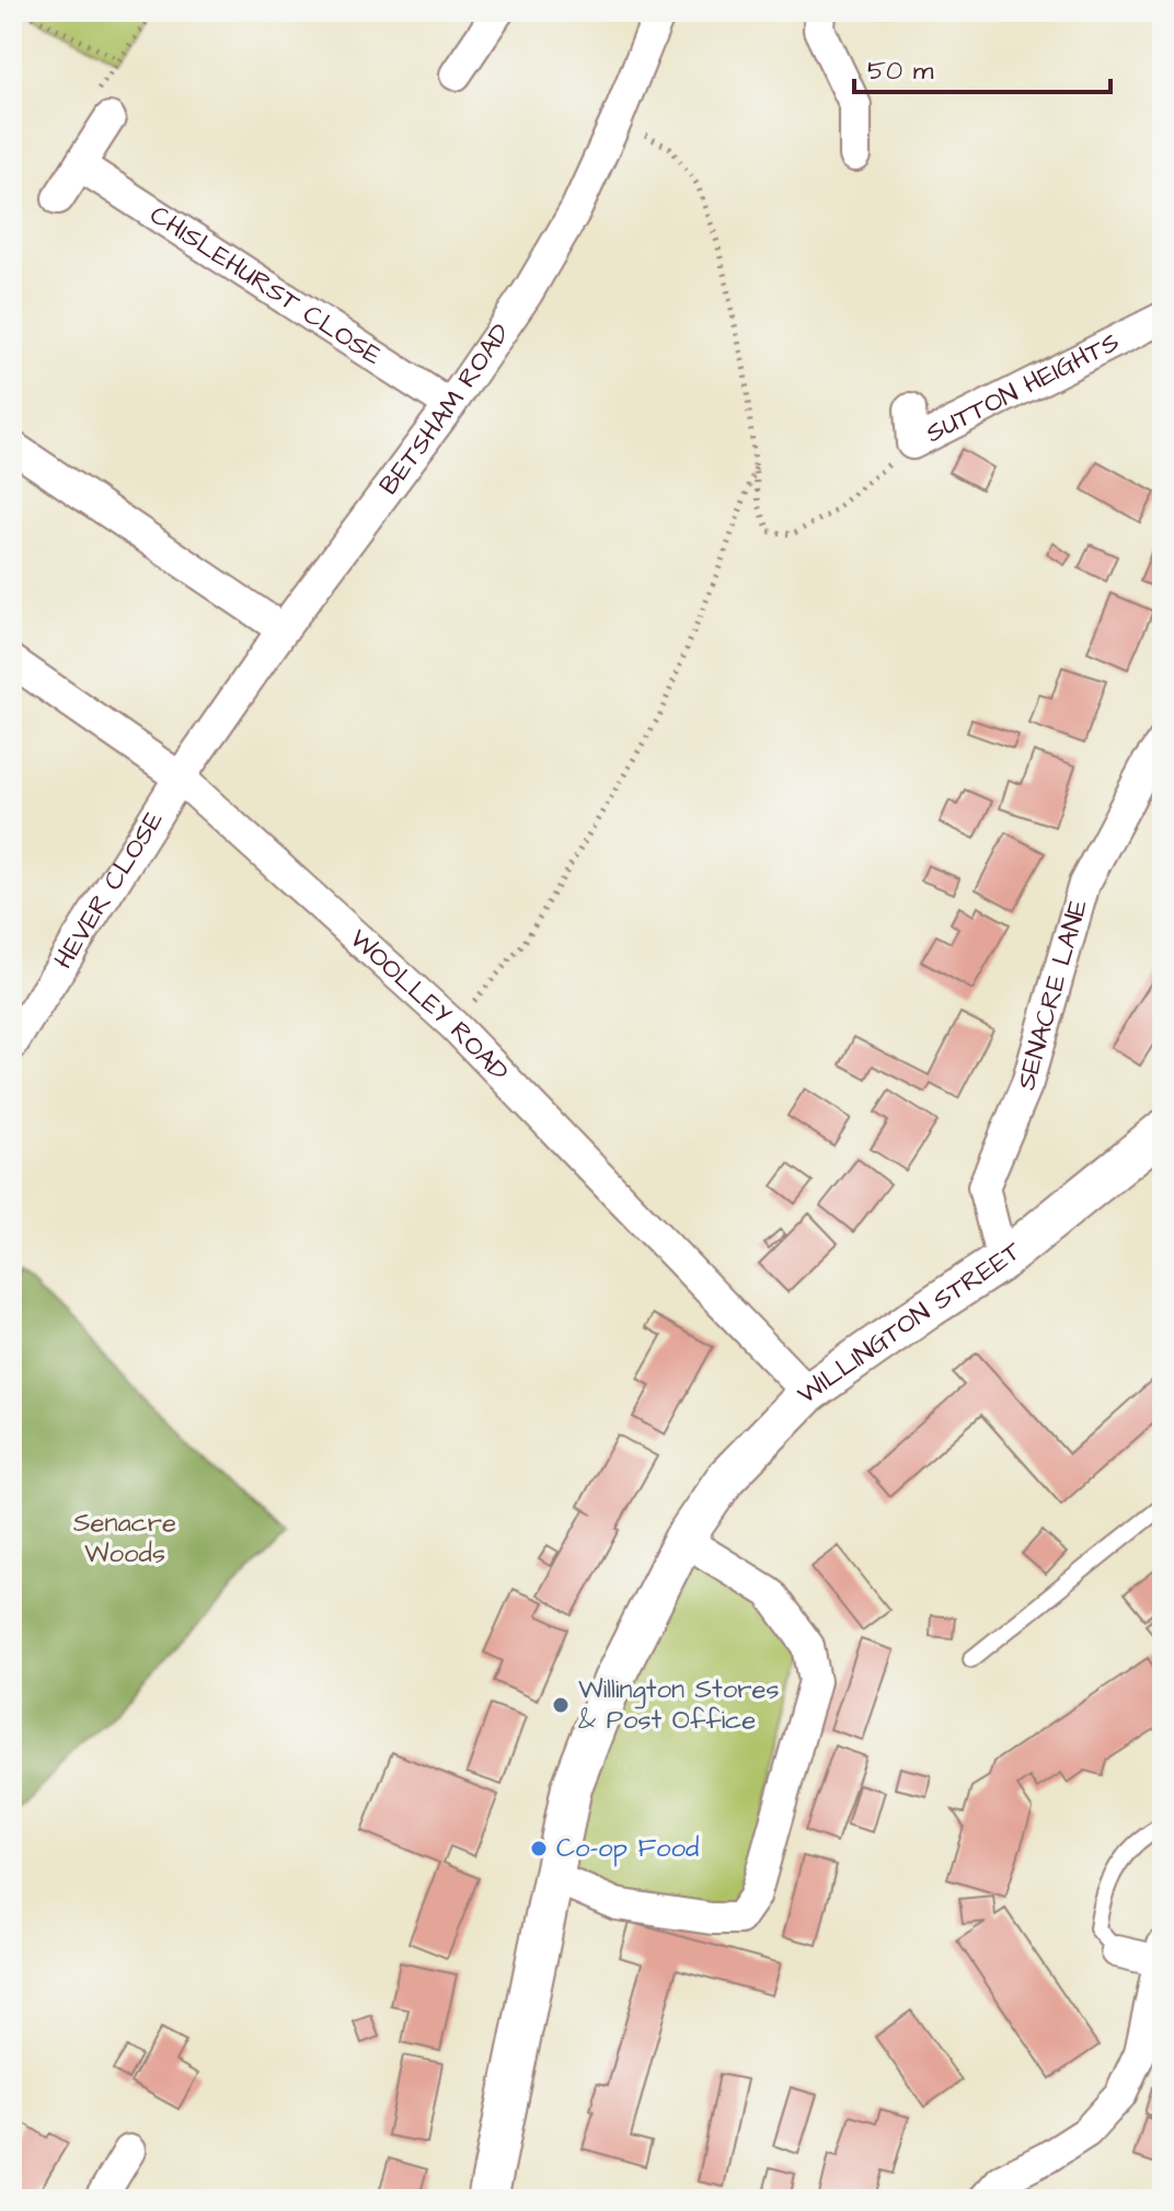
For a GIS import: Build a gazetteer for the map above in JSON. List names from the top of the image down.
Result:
{
  "streets": {
    "street": [
      "CHISLEHURST CLOSE",
      "SUTTON HEIGHTS",
      "BETSHAM ROAD",
      "HEVER CLOSE",
      "SENACRE LANE",
      "WOOLLEY ROAD",
      "WILLINGTON STREET"
    ]
  },
  "crossings": [
    ["CHISLEHURST CLOSE", "BETSHAM ROAD"],
    ["BETSHAM ROAD", "HEVER CLOSE"],
    ["BETSHAM ROAD", "WOOLLEY ROAD"],
    ["HEVER CLOSE", "WOOLLEY ROAD"],
    ["SENACRE LANE", "WILLINGTON STREET"],
    ["WOOLLEY ROAD", "WILLINGTON STREET"]
  ],
  "parks": ["Senacre Woods"],
  "places": ["Willington Stores & Post Office", "Co-op Food"],
  "scale_bar": "50 m"
}
